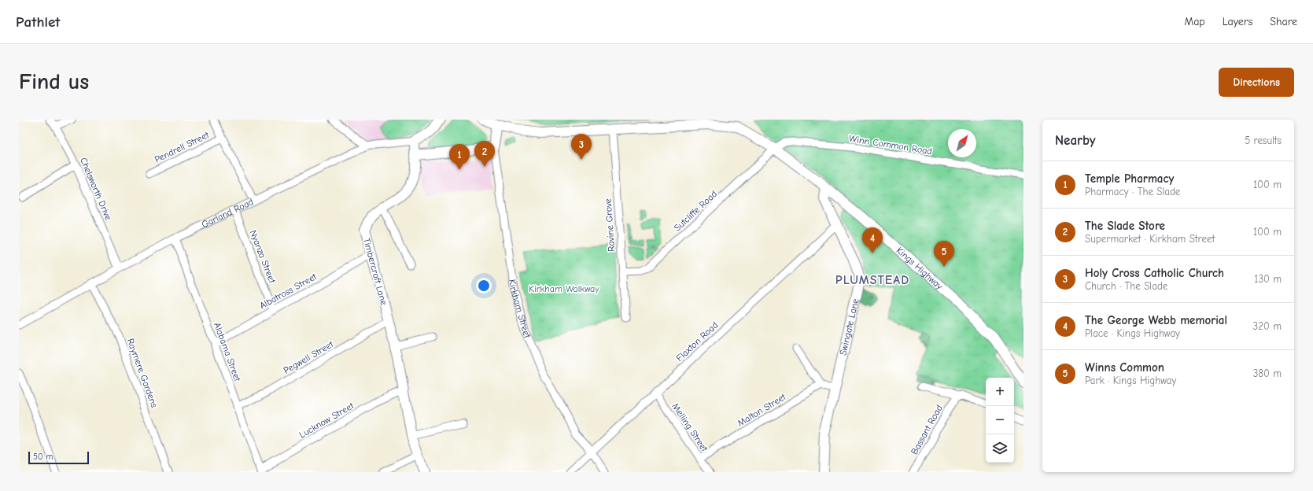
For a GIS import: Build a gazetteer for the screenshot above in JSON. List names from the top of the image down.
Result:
{
  "streets": {
    "street": [
      "Winn Common Road",
      "Pendrell Street",
      "Chelsworth Drive",
      "Sutcliffe Road",
      "Garland Road",
      "Ravine Grove",
      "Nyanza Street",
      "Kings Highway",
      "Timbercroft Lane",
      "Albatross Street",
      "Kirkham Street",
      "Swingate Lane",
      "Flaxton Road",
      "Alabama Street",
      "Pegwell Street",
      "Raymere Gardens",
      "Malton Street",
      "Lucknow Street",
      "Melling Street",
      "Bassant Road"
    ]
  },
  "crossings": [
    ["Winn Common Road", "Sutcliffe Road"],
    ["Winn Common Road", "Kings Highway"],
    ["Pendrell Street", "Garland Road"],
    ["Chelsworth Drive", "Garland Road"],
    ["Sutcliffe Road", "Ravine Grove"],
    ["Sutcliffe Road", "Kings Highway"],
    ["Garland Road", "Nyanza Street"],
    ["Garland Road", "Timbercroft Lane"],
    ["Garland Road", "Alabama Street"],
    ["Garland Road", "Raymere Gardens"],
    ["Nyanza Street", "Albatross Street"],
    ["Kings Highway", "Swingate Lane"],
    ["Timbercroft Lane", "Albatross Street"],
    ["Timbercroft Lane", "Pegwell Street"],
    ["Timbercroft Lane", "Lucknow Street"],
    ["Albatross Street", "Alabama Street"],
    ["Kirkham Street", "Flaxton Road"],
    ["Swingate Lane", "Flaxton Road"],
    ["Flaxton Road", "Melling Street"],
    ["Alabama Street", "Pegwell Street"],
    ["Alabama Street", "Lucknow Street"],
    ["Malton Street", "Melling Street"]
  ],
  "districts": ["PLUMSTEAD"],
  "parks": ["Kirkham Walkway"],
  "scale_bar": "50 m",
  "north": "top right",
  "page": {
    "header": "Pathlet",
    "nav": ["Map", "Layers", "Share"],
    "buttons": "Directions",
    "title": "Find us",
    "heading": ["Nearby", "5 results"],
    "pins": [
      "3",
      "2",
      "1",
      "4",
      "5"
    ],
    "list": [
      {
        "mark": "1",
        "name": "Temple Pharmacy",
        "note": "Pharmacy · The Slade",
        "value": "100 m"
      },
      {
        "mark": "2",
        "name": "The Slade Store",
        "note": "Supermarket · Kirkham Street",
        "value": "100 m"
      },
      {
        "mark": "3",
        "name": "Holy Cross Catholic Church",
        "note": "Church · The Slade",
        "value": "130 m"
      },
      {
        "mark": "4",
        "name": "The George Webb memorial",
        "note": "Place · Kings Highway",
        "value": "320 m"
      },
      {
        "mark": "5",
        "name": "Winns Common",
        "note": "Park · Kings Highway",
        "value": "380 m"
      }
    ],
    "map_buttons": ["+", "−"],
    "scale": "50 m"
  }
}
